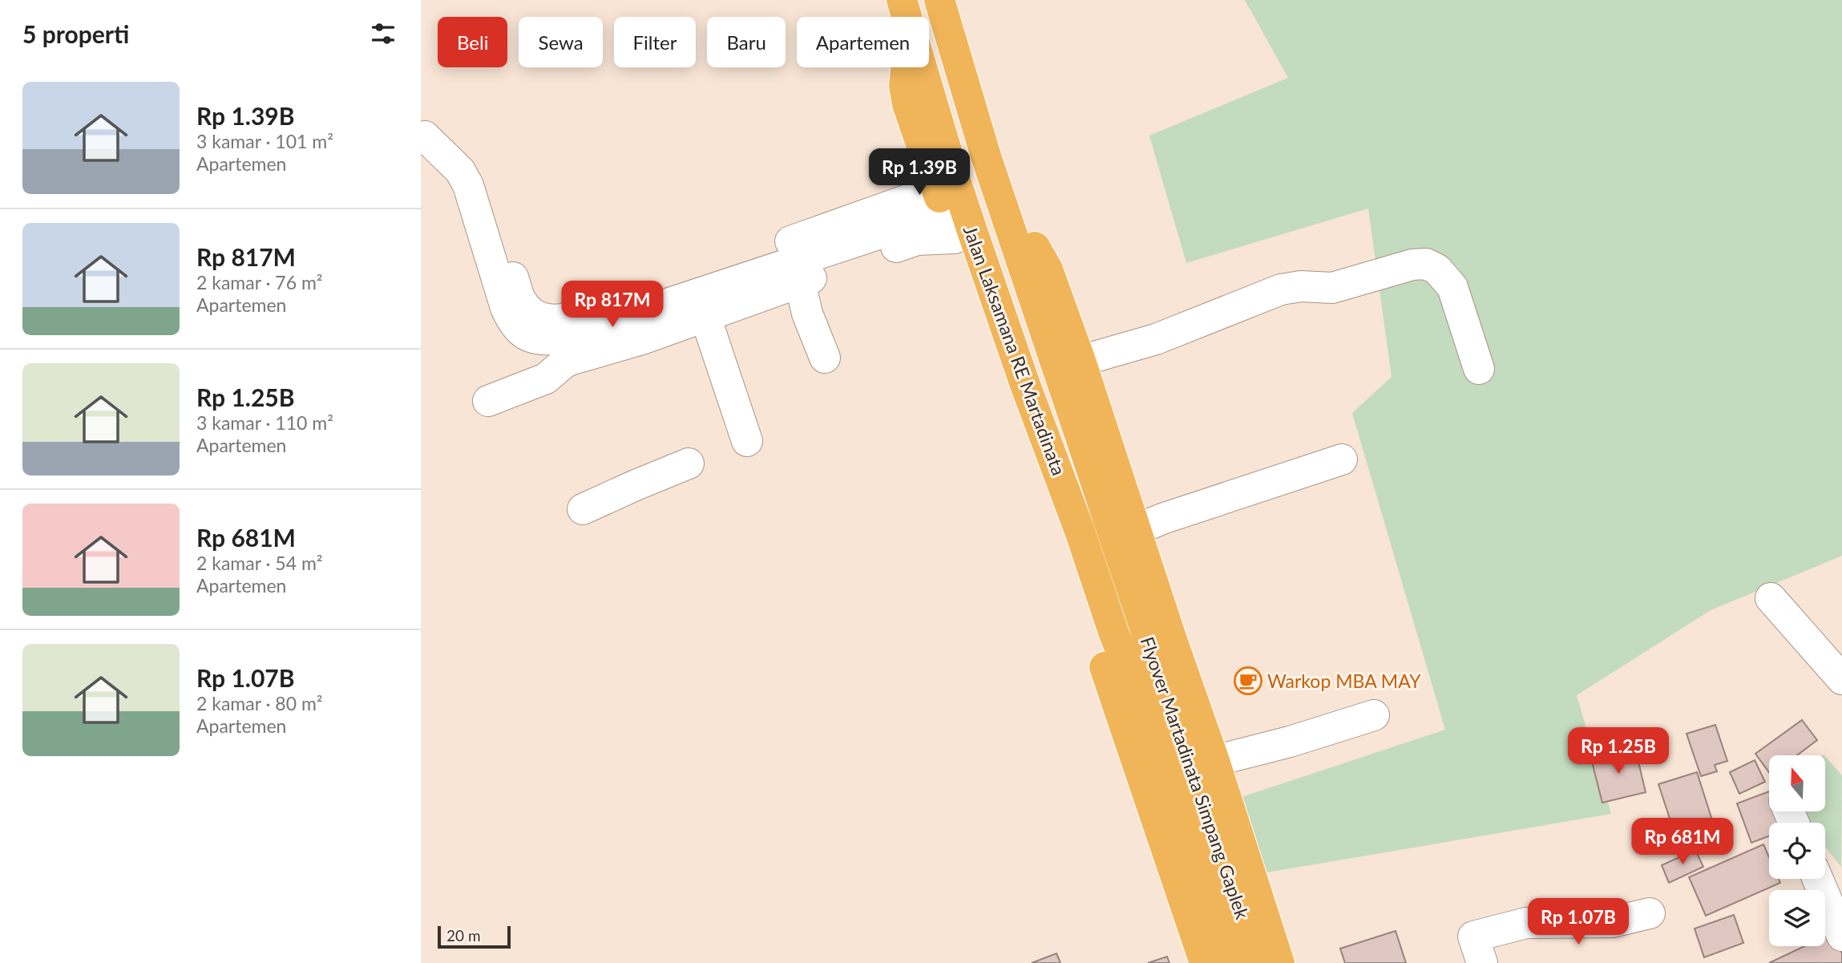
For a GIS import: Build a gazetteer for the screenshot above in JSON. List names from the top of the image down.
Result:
{
  "streets": {
    "highway": ["Jalan Laksamana RE Martadinata", "Flyover Martadinata Simpang Gaplek"]
  },
  "crossings": [
    ["Jalan Laksamana RE Martadinata", "Flyover Martadinata Simpang Gaplek"]
  ],
  "places": {
    "cafe": ["Warkop MBA MAY"]
  },
  "scale_bar": "20 m",
  "north": "top",
  "page": {
    "heading": "5 properti",
    "chip": [
      "Beli",
      "Sewa",
      "Filter",
      "Baru",
      "Apartemen"
    ],
    "list": [
      {
        "name": "Rp 1.39B",
        "note": "3 kamar · 101 m² · Apartemen"
      },
      {
        "name": "Rp 817M",
        "note": "2 kamar · 76 m² · Apartemen"
      },
      {
        "name": "Rp 1.25B",
        "note": "3 kamar · 110 m² · Apartemen"
      },
      {
        "name": "Rp 681M",
        "note": "2 kamar · 54 m² · Apartemen"
      },
      {
        "name": "Rp 1.07B",
        "note": "2 kamar · 80 m² · Apartemen"
      }
    ],
    "price": [
      "Rp 1.39B",
      "Rp 817M",
      "Rp 1.25B",
      "Rp 681M",
      "Rp 1.07B"
    ],
    "scale": "20 m"
  }
}
